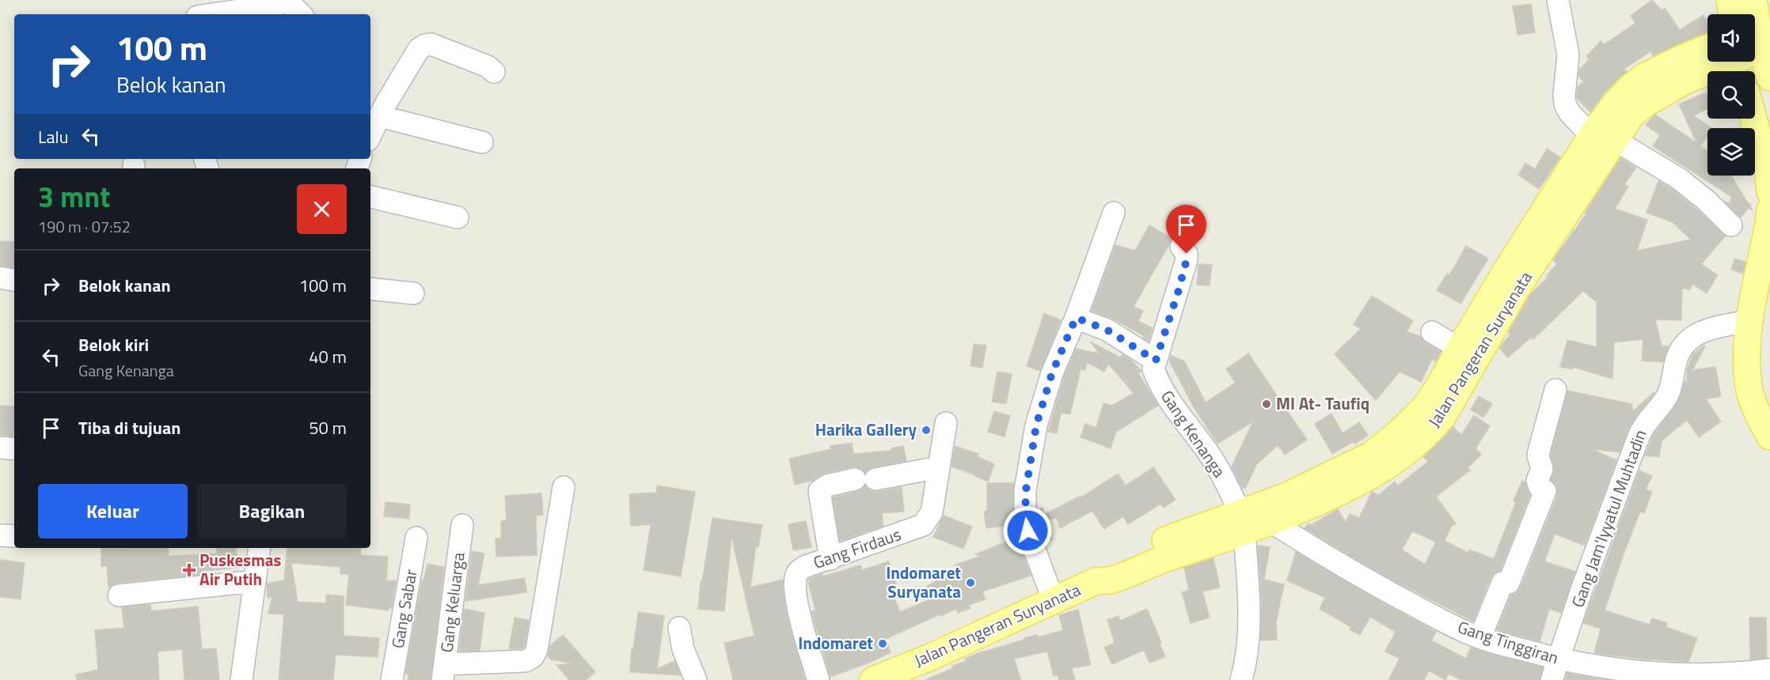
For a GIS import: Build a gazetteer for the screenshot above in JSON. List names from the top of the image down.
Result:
{
  "streets": {
    "main road": ["Jalan Pangeran Suryanata"],
    "street": [
      "Gang Kenanga",
      "Gang Jam'Iyyatul Muhtadin",
      "Gang Firdaus",
      "Gang Keluarga",
      "Gang Sabar",
      "Gang Tinggiran"
    ]
  },
  "crossings": [
    ["Jalan Pangeran Suryanata", "Gang Kenanga"],
    ["Jalan Pangeran Suryanata", "Gang Tinggiran"],
    ["Gang Kenanga", "Gang Tinggiran"],
    ["Gang Jam'Iyyatul Muhtadin", "Gang Tinggiran"]
  ],
  "places": {
    "other": [
      "MI At- Taufiq",
      "Harika Gallery",
      "Indomaret Suryanata",
      "Indomaret"
    ],
    "health": ["Puskesmas Air Putih"]
  },
  "page": {
    "turn": ["100 m", "Belok kanan"],
    "then": "Lalu",
    "heading": ["3 mnt", "190 m · 07:52"],
    "list": [
      {
        "name": "Belok kanan",
        "value": "100 m"
      },
      {
        "name": "Belok kiri",
        "note": "Gang Kenanga",
        "value": "40 m"
      },
      {
        "name": "Tiba di tujuan",
        "value": "50 m"
      }
    ],
    "buttons": ["Keluar", "Bagikan"]
  }
}
